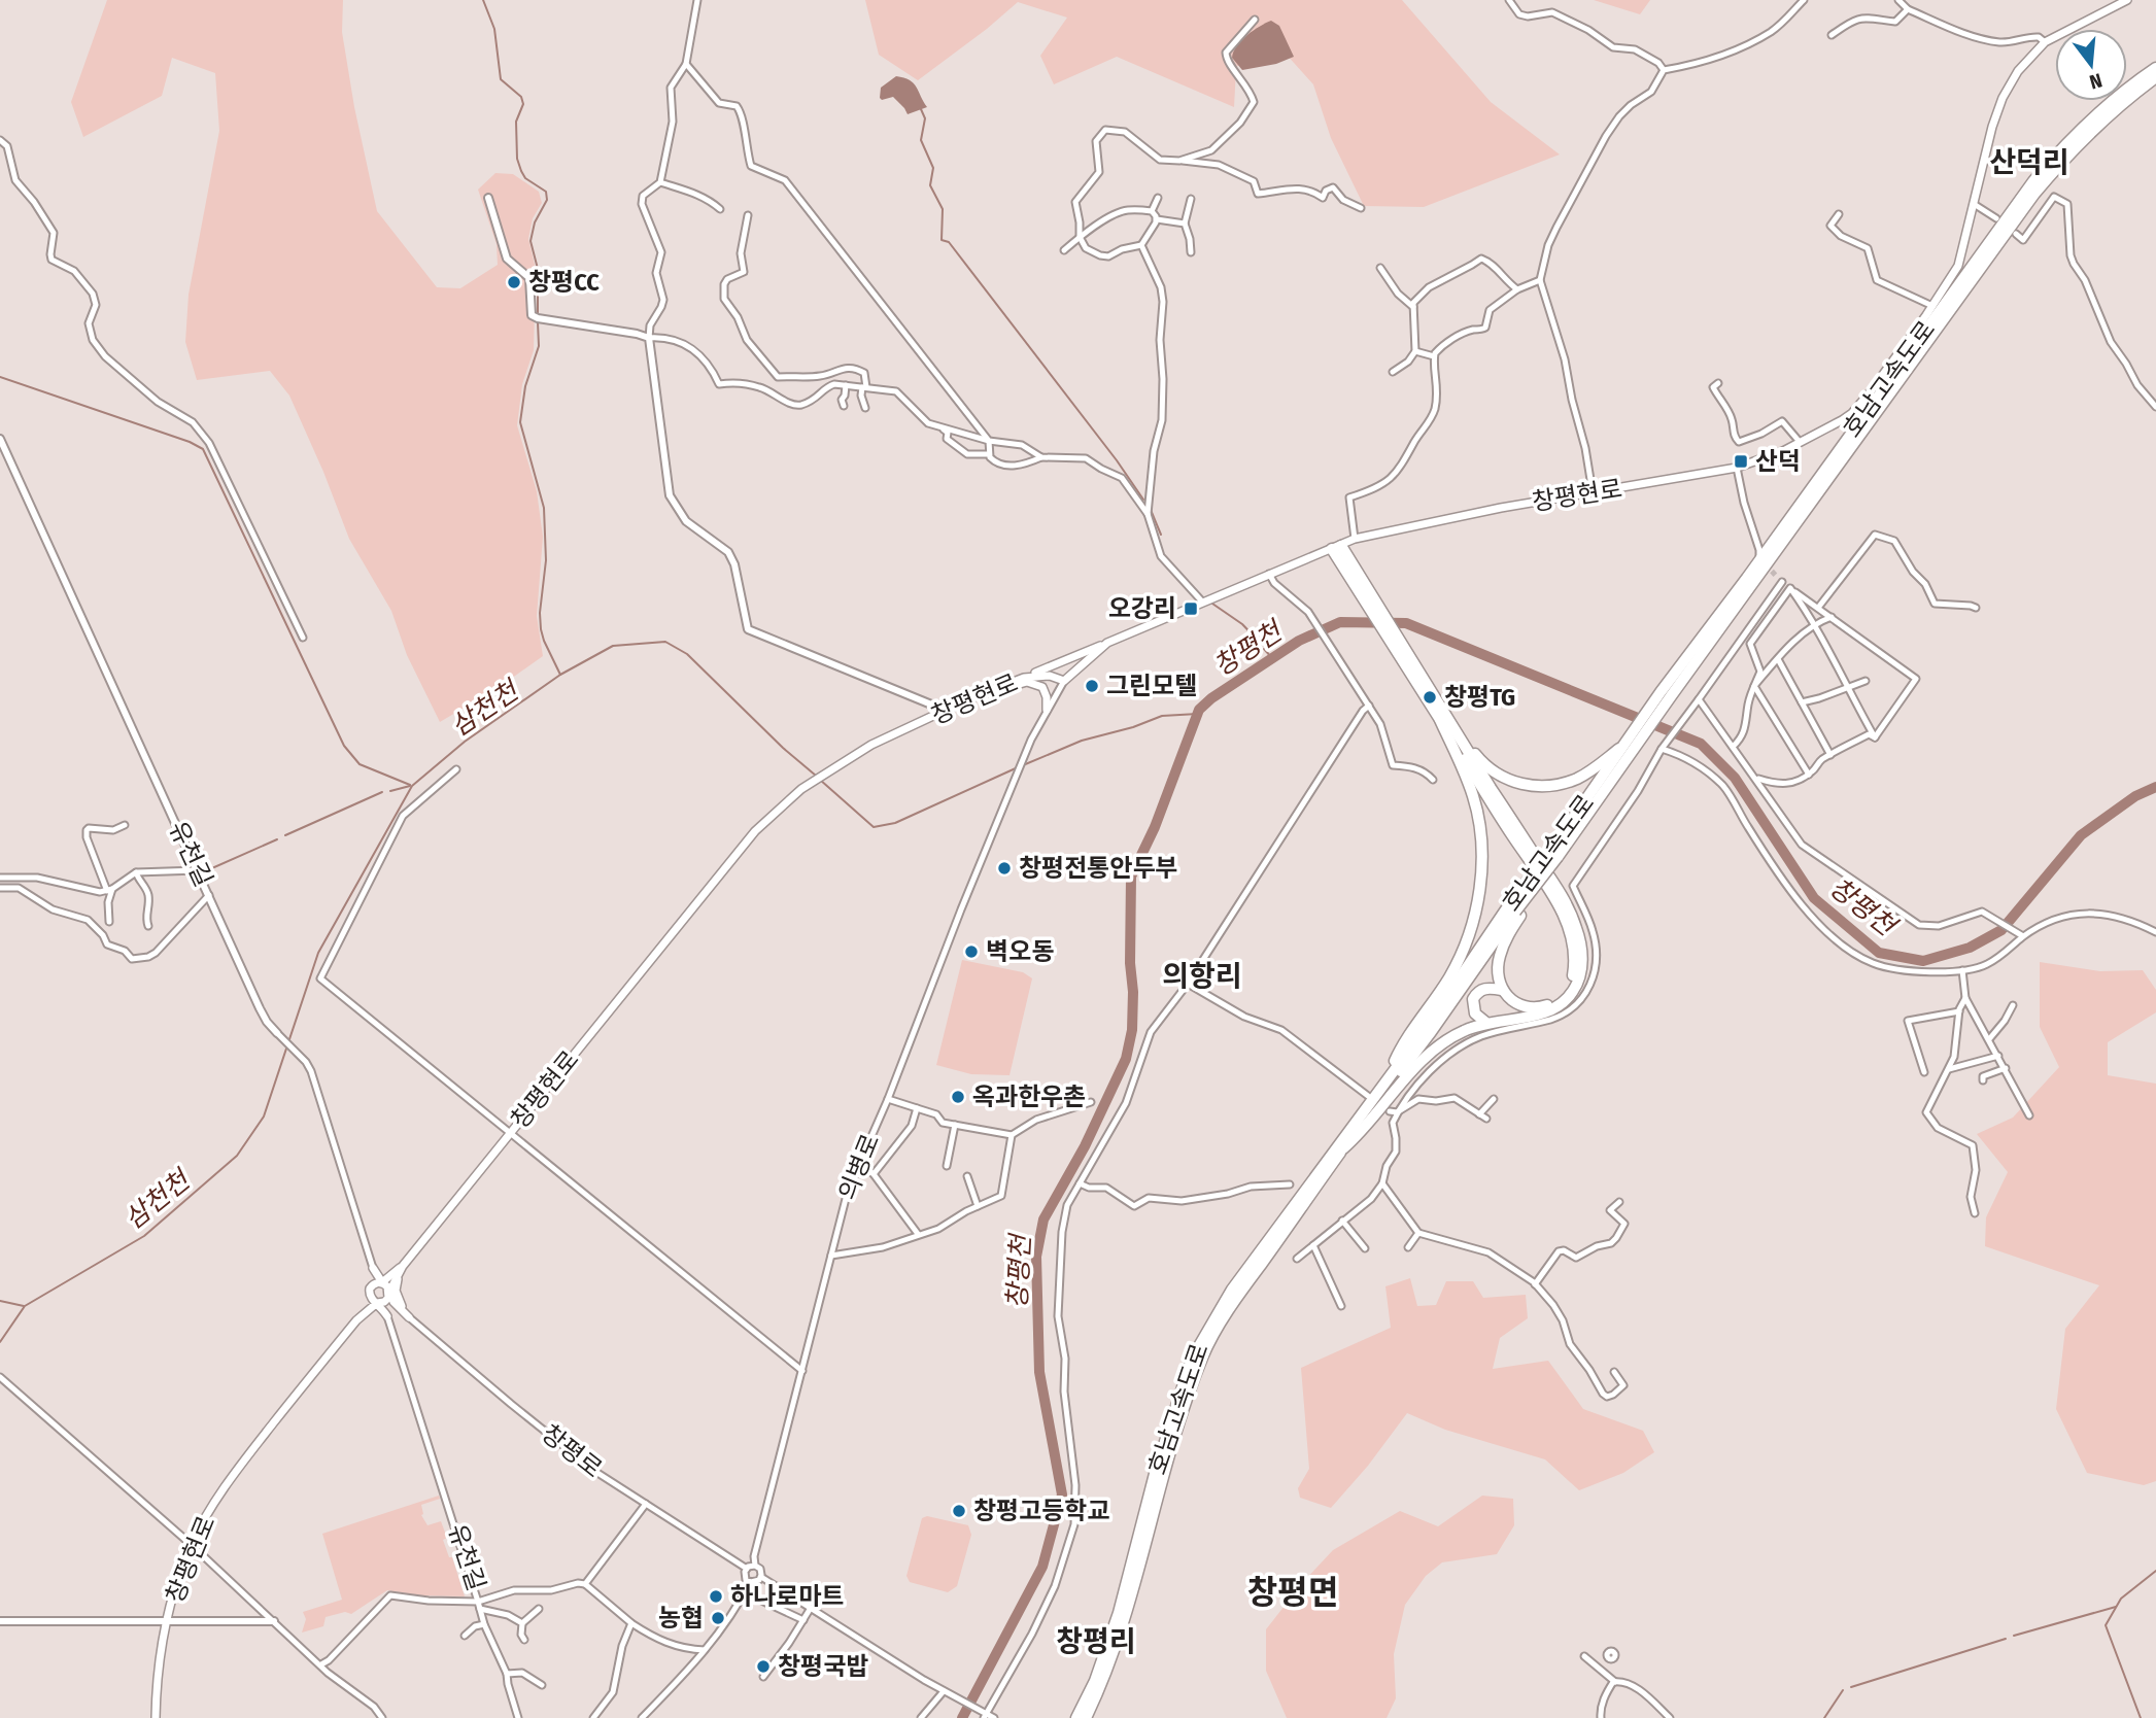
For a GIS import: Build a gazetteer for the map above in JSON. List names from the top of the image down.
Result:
{
  "streets": {
    "highway": ["호남고속도로"],
    "main road": ["창평현로"],
    "street": ["유천길", "의병로", "창평로"]
  },
  "crossings": [
    ["의병로", "창평로"]
  ],
  "districts": [
    "산덕리",
    "의항리",
    "창평면",
    "창평리"
  ],
  "water": ["창평천", "삼천천"],
  "places": {
    "other": [
      "창평CC",
      "그린모텔",
      "창평TG",
      "창평전통안두부",
      "벽오동",
      "옥과한우촌",
      "창평고등학교",
      "하나로마트",
      "농협",
      "창평국밥"
    ],
    "transit": ["산덕", "오강리"]
  },
  "north": "bottom"
}
